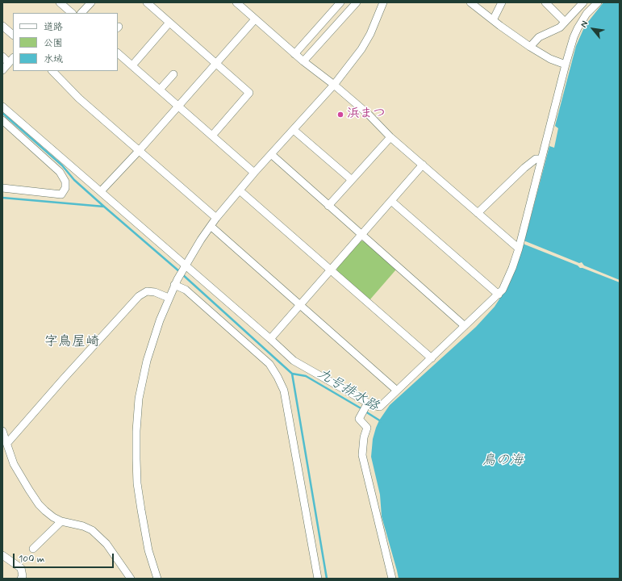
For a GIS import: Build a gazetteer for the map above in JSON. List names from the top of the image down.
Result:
{
  "districts": ["字鳥屋崎"],
  "water": ["九号排水路", "鳥の海"],
  "places": ["浜まつ"],
  "legend": ["道路", "公園", "水域"],
  "scale_bar": "100 m",
  "north": "top left"
}
